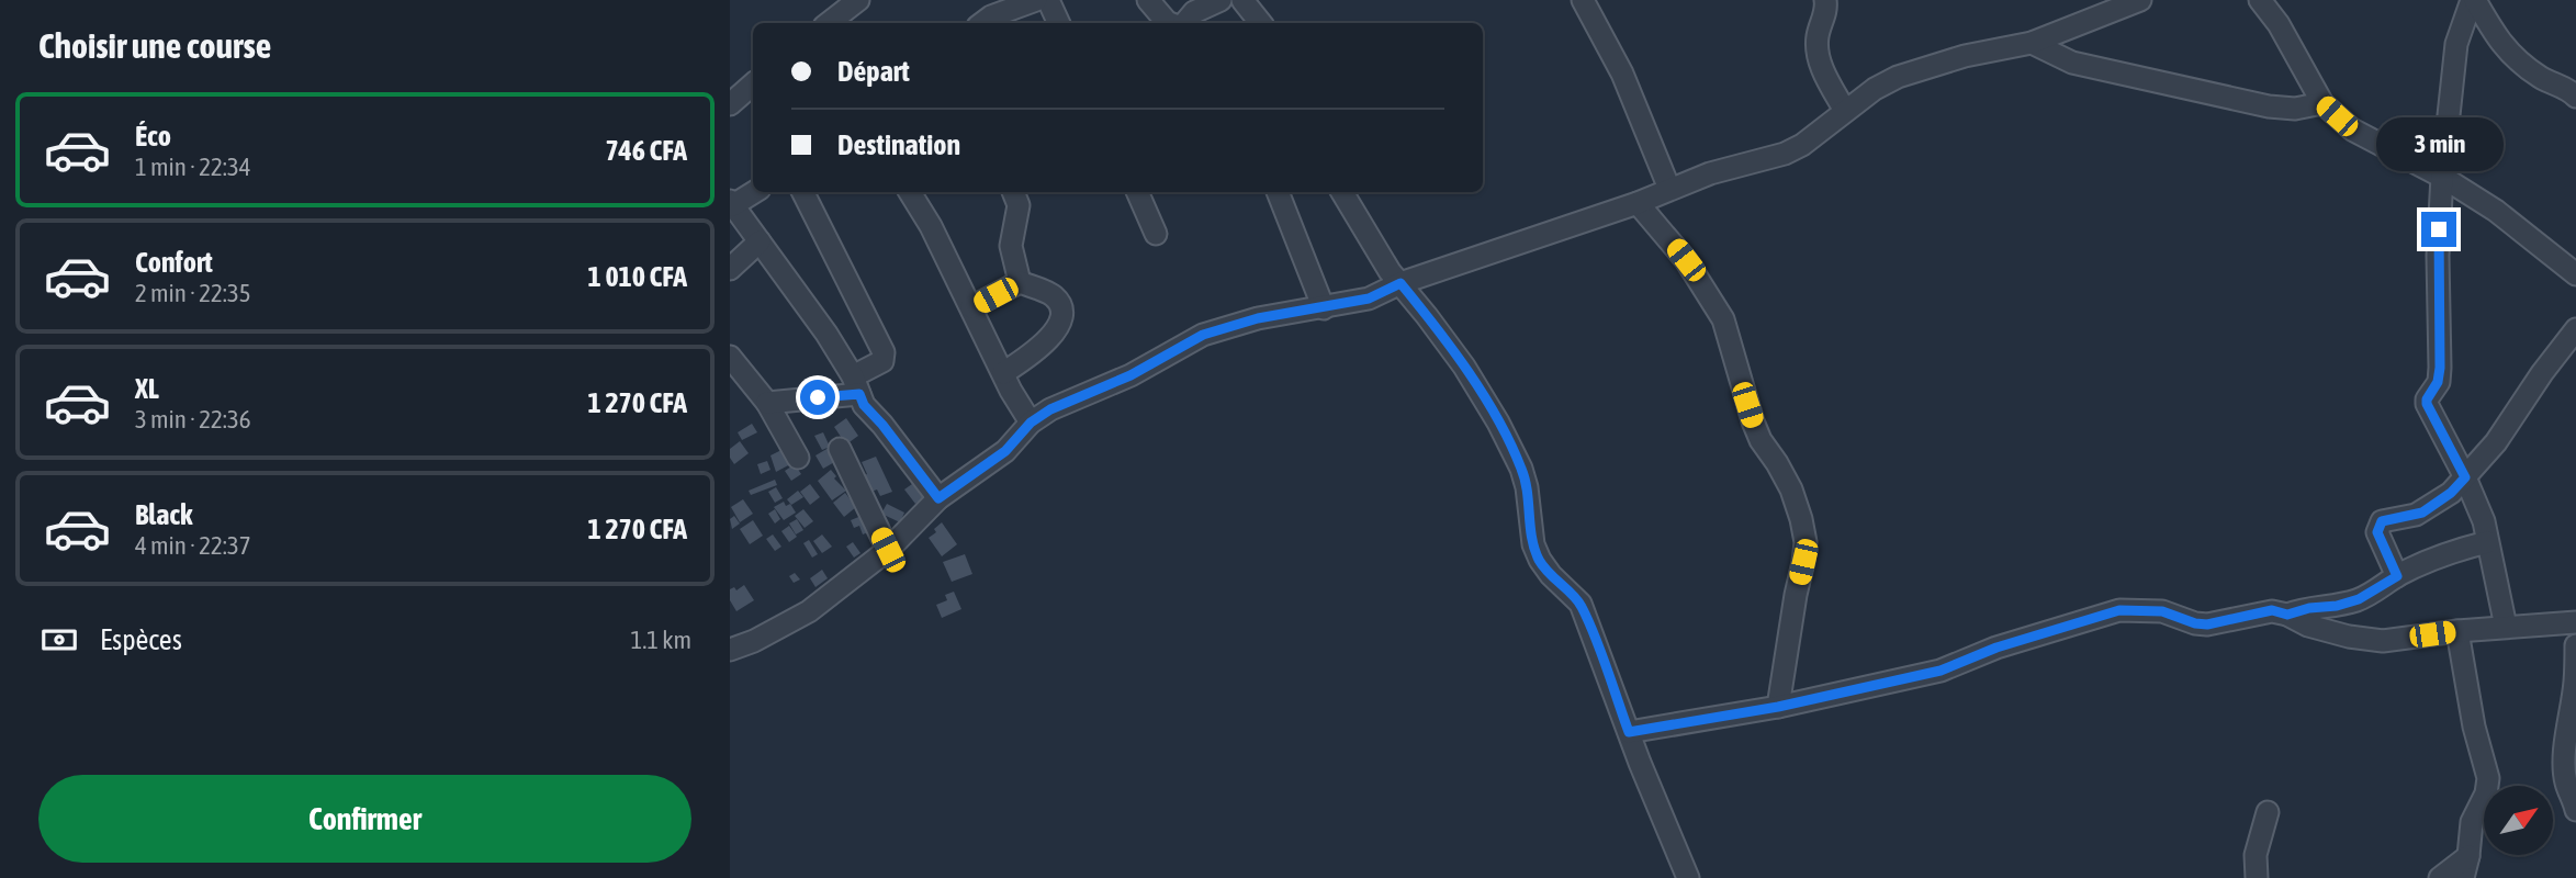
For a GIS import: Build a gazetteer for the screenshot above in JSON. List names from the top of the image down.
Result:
{
  "north": "top right",
  "page": {
    "heading": "Choisir une course",
    "banner": ["Départ", "Destination"],
    "list": [
      {
        "name": "Éco",
        "note": "1 min · 22:34",
        "value": "746 CFA"
      },
      {
        "name": "Confort",
        "note": "2 min · 22:35",
        "value": "1 010 CFA"
      },
      {
        "name": "XL",
        "note": "3 min · 22:36",
        "value": "1 270 CFA"
      },
      {
        "name": "Black",
        "note": "4 min · 22:37",
        "value": "1 270 CFA"
      }
    ],
    "bubble": "3 min",
    "pay": ["Espèces", "1.1 km"],
    "buttons": "Confirmer"
  }
}
